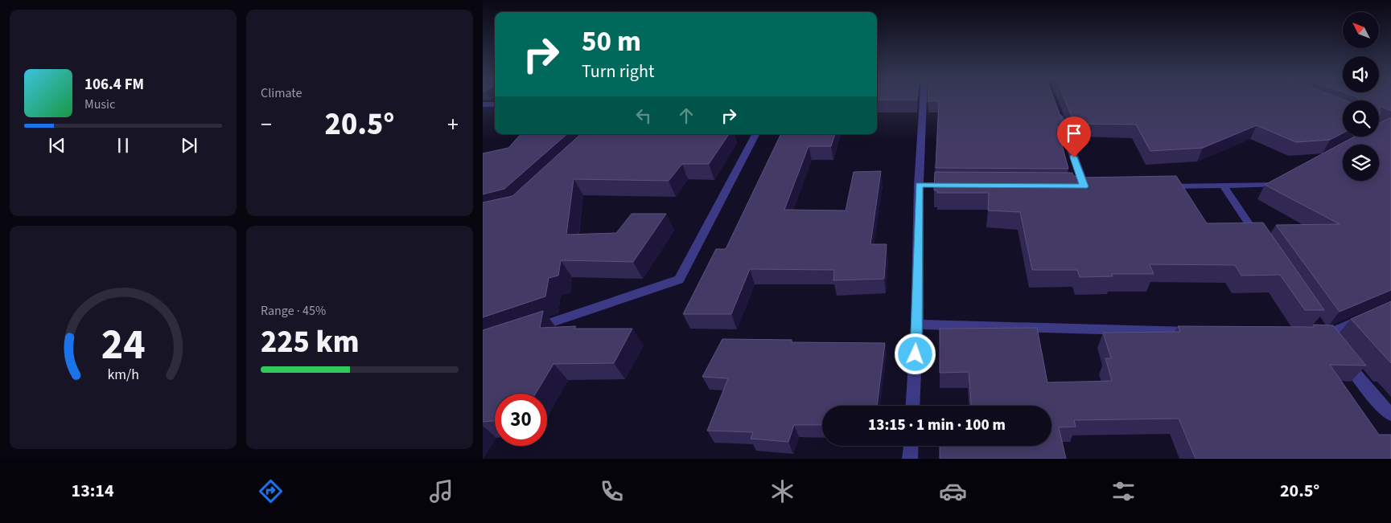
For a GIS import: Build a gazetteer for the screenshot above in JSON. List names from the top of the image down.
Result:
{
  "north": "top left",
  "page": {
    "tile": [
      "Climate",
      ["Range · 45%", "225 km"]
    ],
    "turn": ["50 m", "Turn right"],
    "song": ["106.4 FM", "Music"],
    "heat": ["−", "20.5°", "+"],
    "limit": "30",
    "trip": "13:15 · 1 min · 100 m",
    "tabs": ["13:14", "20.5°"],
    "gauge": ["24", "km/h"]
  }
}
